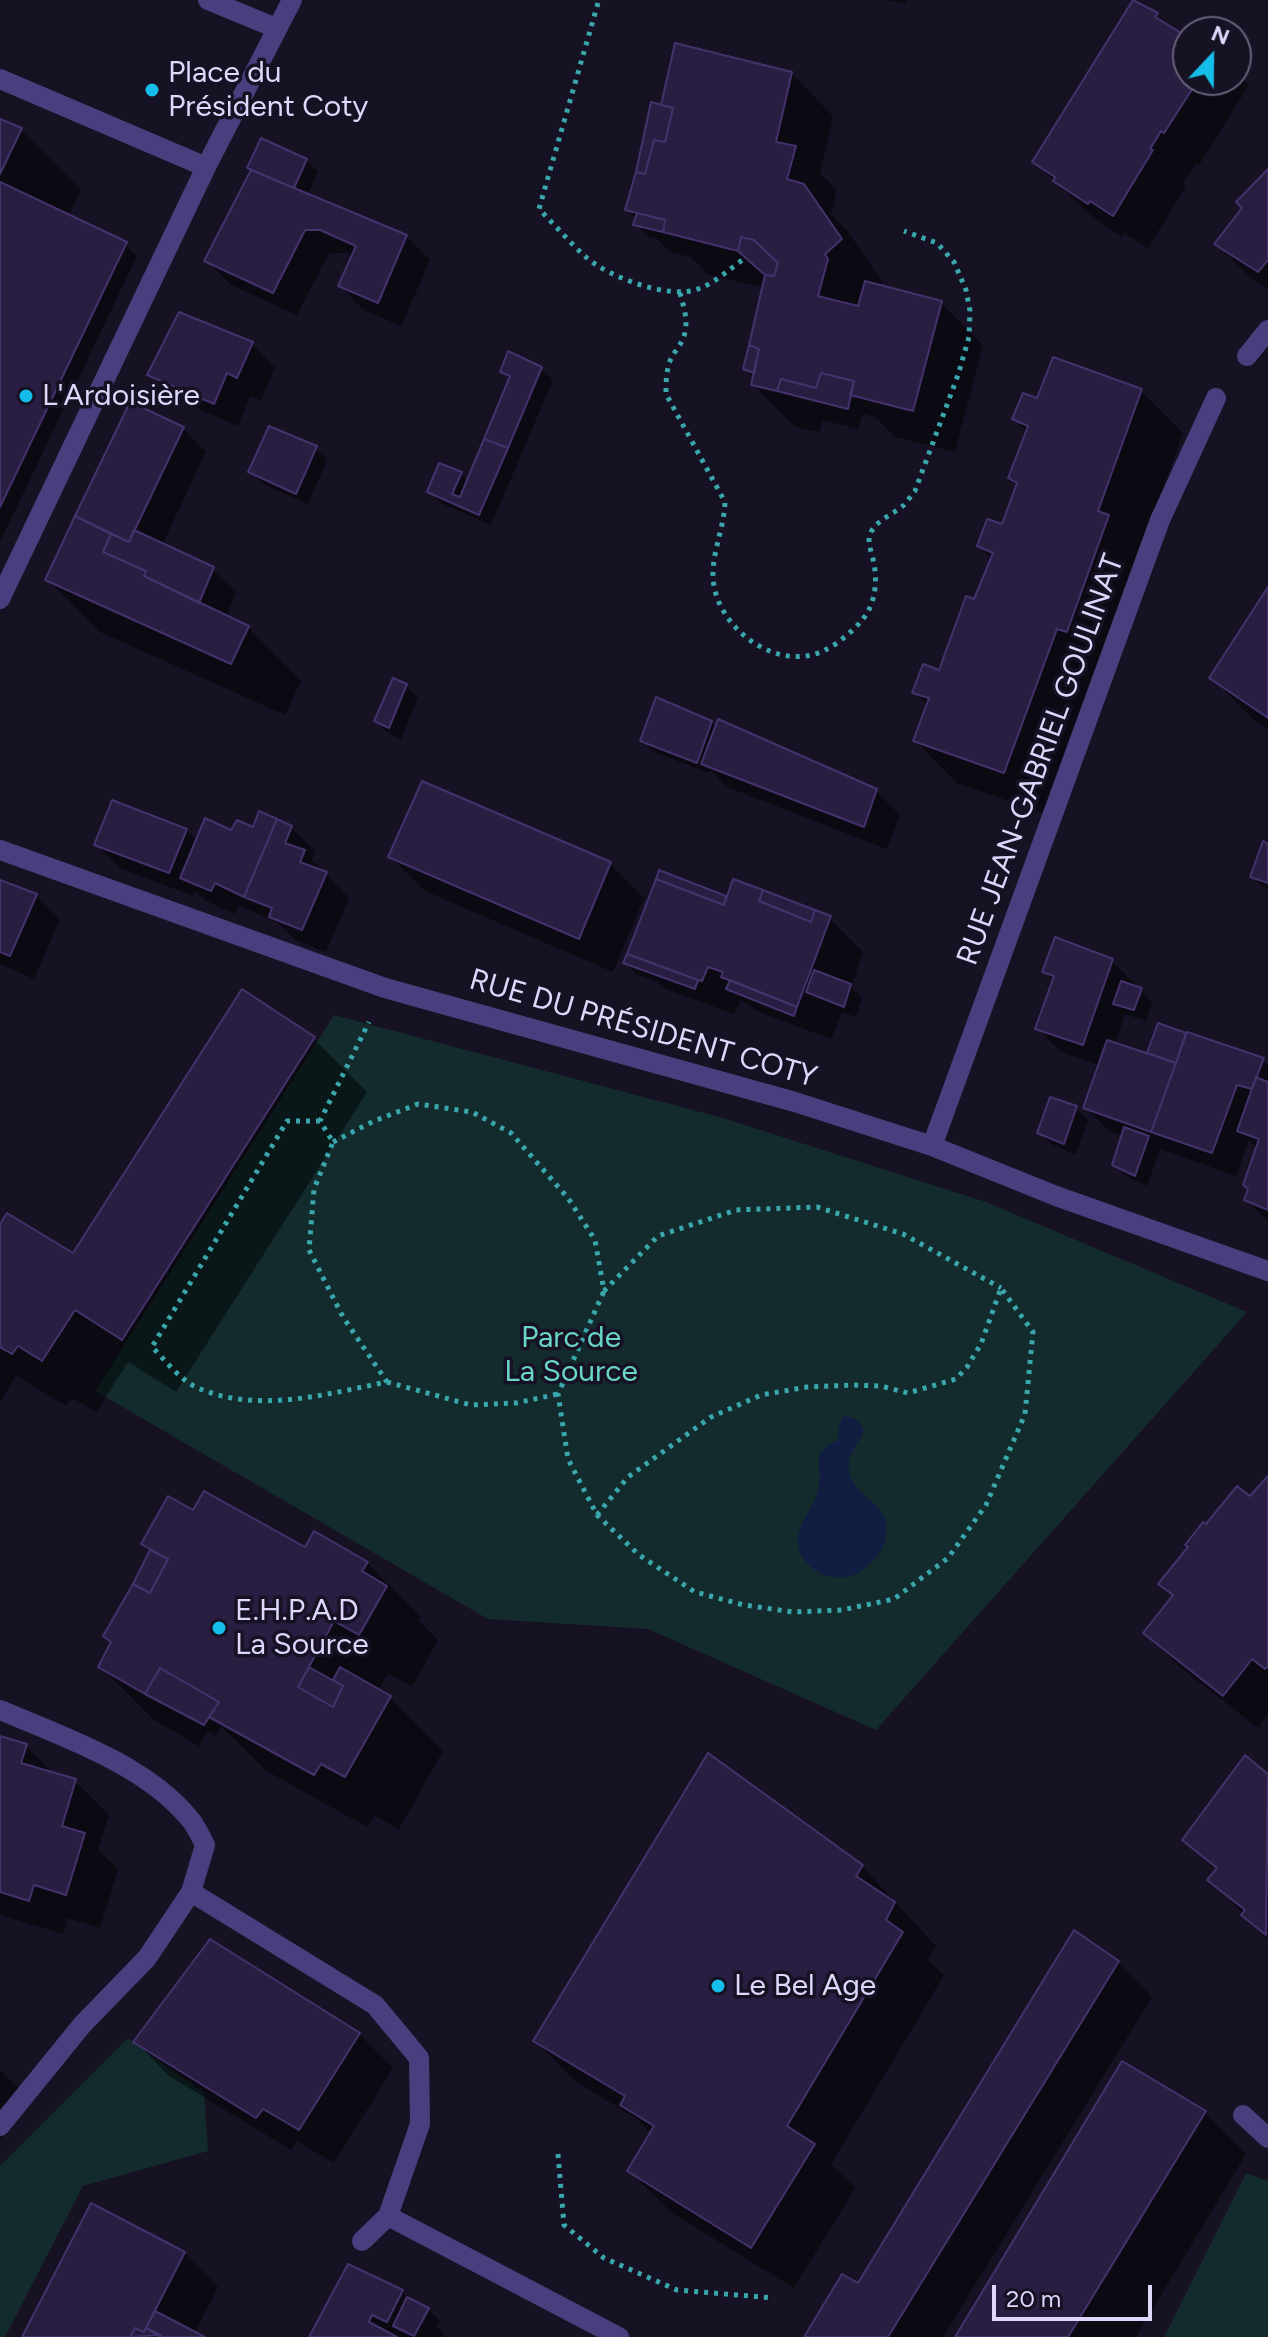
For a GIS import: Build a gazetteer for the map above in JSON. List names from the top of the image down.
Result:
{
  "streets": {
    "street": ["RUE JEAN-GABRIEL GOULINAT", "RUE DU PRÉSIDENT COTY"]
  },
  "crossings": [
    ["RUE JEAN-GABRIEL GOULINAT", "RUE DU PRÉSIDENT COTY"]
  ],
  "parks": ["Parc de La Source"],
  "places": [
    "Place du Président Coty",
    "L'Ardoisière",
    "E.H.P.A.D La Source",
    "Le Bel Age"
  ],
  "scale_bar": "20 m",
  "north": "top"
}
